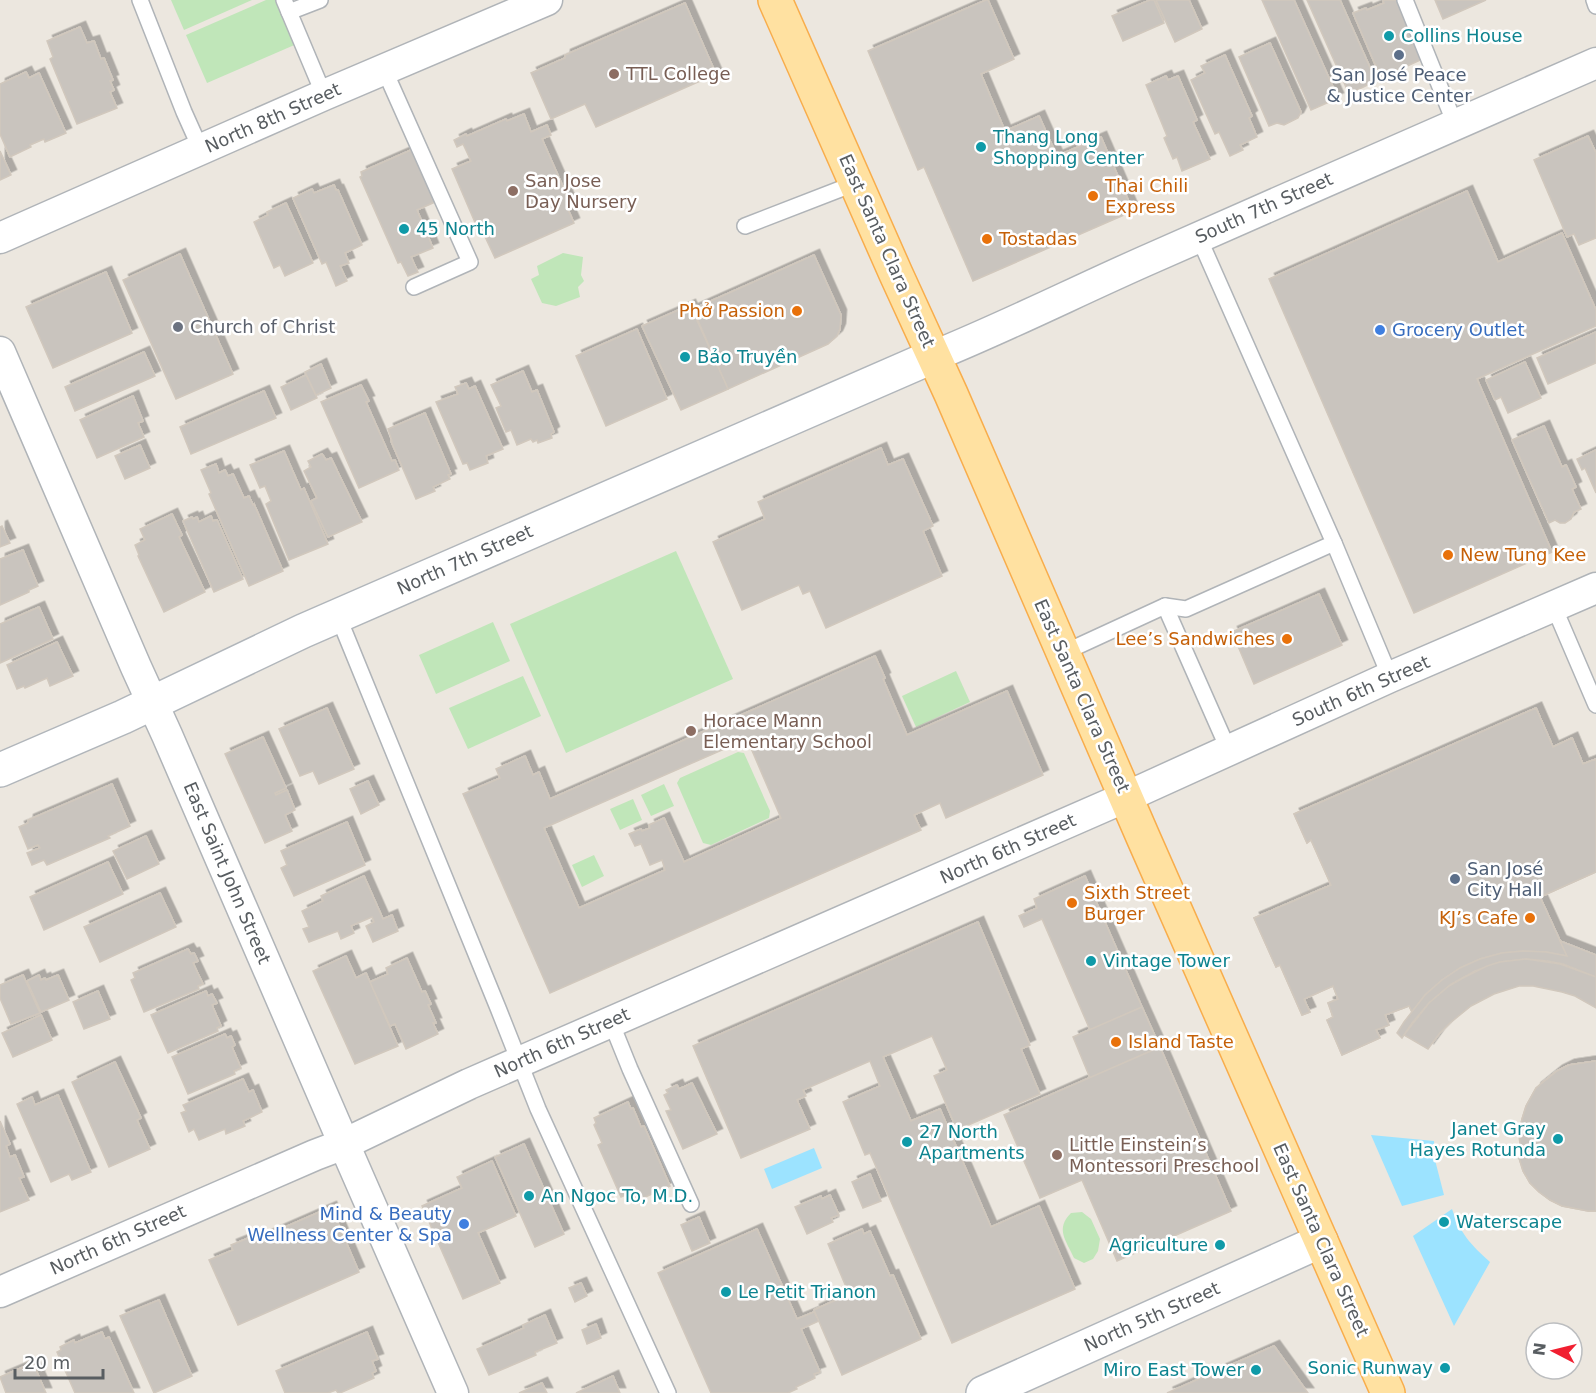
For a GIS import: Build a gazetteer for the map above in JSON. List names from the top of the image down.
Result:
{
  "streets": {
    "main road": ["East Santa Clara Street"],
    "street": [
      "North 8th Street",
      "South 7th Street",
      "North 7th Street",
      "South 6th Street",
      "North 6th Street",
      "East Saint John Street",
      "North 5th Street"
    ]
  },
  "crossings": [
    ["South 7th Street", "East Santa Clara Street"],
    ["South 7th Street", "North 7th Street"],
    ["East Santa Clara Street", "North 7th Street"],
    ["East Santa Clara Street", "South 6th Street"],
    ["East Santa Clara Street", "North 6th Street"],
    ["East Santa Clara Street", "North 5th Street"],
    ["North 7th Street", "East Saint John Street"],
    ["South 6th Street", "North 6th Street"],
    ["North 6th Street", "East Saint John Street"]
  ],
  "places": [
    "Collins House",
    "San José Peace & Justice Center",
    "TTL College",
    "Thang Long Shopping Center",
    "San Jose Day Nursery",
    "Thai Chili Express",
    "45 North",
    "Tostadas",
    "Phở Passion",
    "Church of Christ",
    "Grocery Outlet",
    "Bảo Truyền",
    "New Tung Kee",
    "Lee’s Sandwiches",
    "Horace Mann Elementary School",
    "San José City Hall",
    "Sixth Street Burger",
    "KJ’s Cafe",
    "Vintage Tower",
    "Island Taste",
    "Janet Gray Hayes Rotunda",
    "27 North Apartments",
    "Little Einstein’s Montessori Preschool",
    "An Ngoc To, M.D.",
    "Waterscape",
    "Mind & Beauty Wellness Center & Spa",
    "Agriculture",
    "Le Petit Trianon",
    "Sonic Runway",
    "Miro East Tower"
  ],
  "scale_bar": "20 m",
  "north": "left"
}
